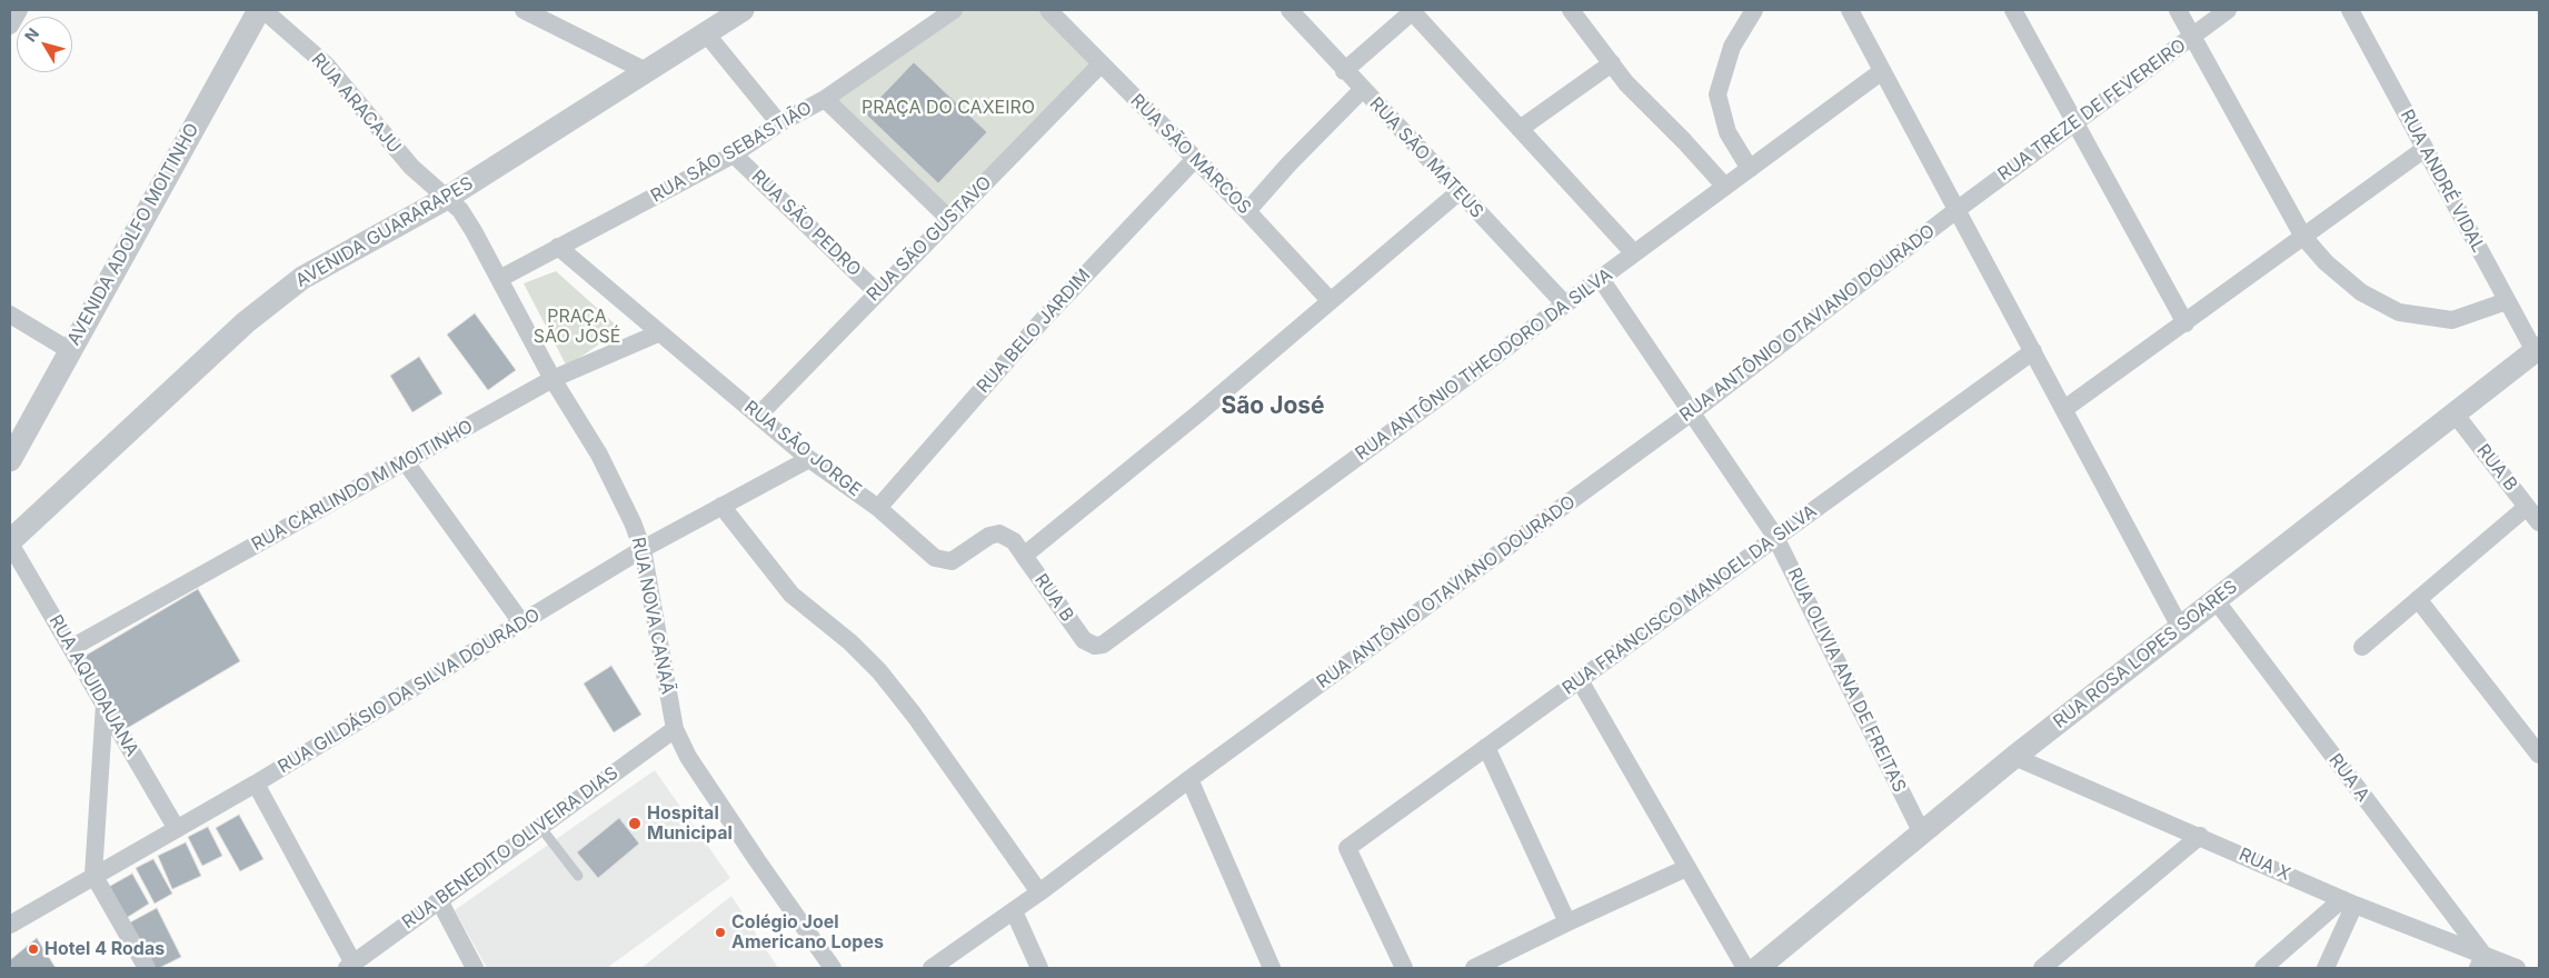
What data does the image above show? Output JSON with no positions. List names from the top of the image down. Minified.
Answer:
{"streets":{"street":["RUA ARACAJU","RUA TREZE DE FEVEREIRO","RUA SÃO SEBASTIÃO","RUA SÃO MARCOS","RUA SÃO MATEUS","RUA ANDRÉ VIDAL","RUA SÃO PEDRO","AVENIDA GUARARAPES","AVENIDA ADOLFO MOITINHO","RUA SÃO GUSTAVO","RUA ANTÔNIO OTAVIANO DOURADO","RUA BELO JARDIM","RUA ANTÔNIO THEODORO DA SILVA","RUA SÃO JORGE","RUA B","RUA CARLINDO M MOITINHO","RUA FRANCISCO MANOEL DA SILVA","RUA NOVA CANAÃ","RUA ROSA LOPES SOARES","RUA OLIVIA ANA DE FREITAS","RUA AQUIDAUANA","RUA GILDÁSIO DA SILVA DOURADO","RUA A","RUA BENEDITO OLIVEIRA DIAS","RUA X"]},"crossings":[["RUA ARACAJU","AVENIDA GUARARAPES"],["RUA ARACAJU","AVENIDA ADOLFO MOITINHO"],["RUA ARACAJU","RUA NOVA CANAÃ"],["RUA TREZE DE FEVEREIRO","RUA ANTÔNIO OTAVIANO DOURADO"],["RUA SÃO SEBASTIÃO","RUA SÃO PEDRO"],["RUA SÃO SEBASTIÃO","RUA SÃO JORGE"],["RUA SÃO SEBASTIÃO","RUA NOVA CANAÃ"],["RUA SÃO MARCOS","RUA SÃO GUSTAVO"],["RUA SÃO MARCOS","RUA BELO JARDIM"],["RUA SÃO MATEUS","RUA ANTÔNIO THEODORO DA SILVA"],["RUA ANDRÉ VIDAL","RUA ROSA LOPES SOARES"],["RUA SÃO PEDRO","RUA SÃO GUSTAVO"],["AVENIDA GUARARAPES","RUA NOVA CANAÃ"],["AVENIDA GUARARAPES","RUA AQUIDAUANA"],["RUA SÃO GUSTAVO","RUA SÃO JORGE"],["RUA ANTÔNIO OTAVIANO DOURADO","RUA OLIVIA ANA DE FREITAS"],["RUA BELO JARDIM","RUA SÃO JORGE"],["RUA ANTÔNIO THEODORO DA SILVA","RUA B"],["RUA ANTÔNIO THEODORO DA SILVA","RUA OLIVIA ANA DE FREITAS"],["RUA SÃO JORGE","RUA B"],["RUA SÃO JORGE","RUA CARLINDO M MOITINHO"],["RUA SÃO JORGE","RUA GILDÁSIO DA SILVA DOURADO"],["RUA B","RUA ROSA LOPES SOARES"],["RUA CARLINDO M MOITINHO","RUA NOVA CANAÃ"],["RUA CARLINDO M MOITINHO","RUA AQUIDAUANA"],["RUA FRANCISCO MANOEL DA SILVA","RUA OLIVIA ANA DE FREITAS"],["RUA NOVA CANAÃ","RUA GILDÁSIO DA SILVA DOURADO"],["RUA NOVA CANAÃ","RUA BENEDITO OLIVEIRA DIAS"],["RUA ROSA LOPES SOARES","RUA OLIVIA ANA DE FREITAS"],["RUA ROSA LOPES SOARES","RUA A"],["RUA ROSA LOPES SOARES","RUA X"],["RUA AQUIDAUANA","RUA GILDÁSIO DA SILVA DOURADO"],["RUA A","RUA X"]],"districts":["São José"],"parks":["PRAÇA DO CAXEIRO","PRAÇA SÃO JOSÉ"],"places":["Hospital Municipal","Colégio Joel Americano Lopes","Hotel 4 Rodas"],"north":"top left"}
